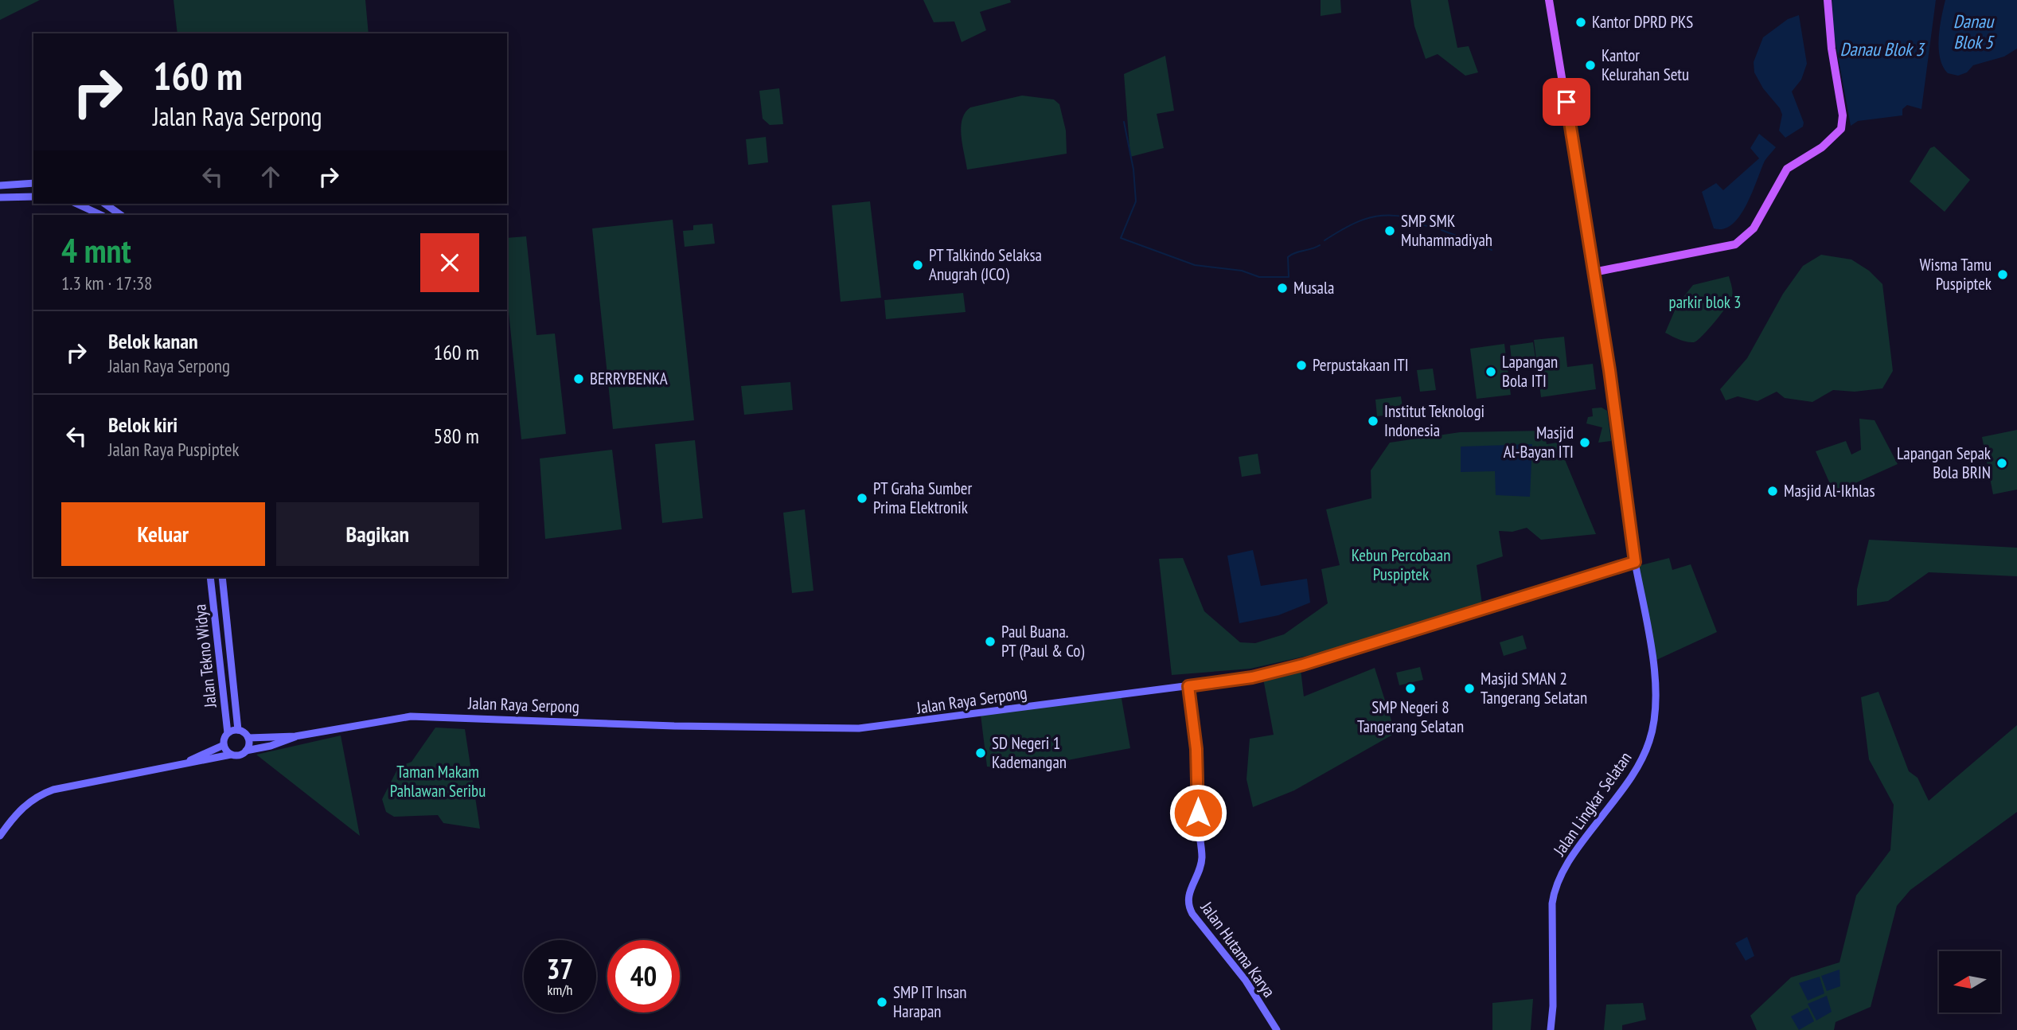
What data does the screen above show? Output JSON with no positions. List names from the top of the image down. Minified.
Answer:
{"streets":{"main road":["Jalan Tekno Widya","Jalan Raya Serpong","Jalan Lingkar Selatan","Jalan Hutama Karya"]},"crossings":[["Jalan Tekno Widya","Jalan Raya Serpong"],["Jalan Raya Serpong","Jalan Lingkar Selatan"],["Jalan Raya Serpong","Jalan Hutama Karya"]],"water":["Danau Blok 5","Danau Blok 3"],"parks":["parkir blok 3","Kebun Percobaan Puspiptek","Taman Makam Pahlawan Seribu"],"places":["Kantor DPRD PKS","Kantor Kelurahan Setu","SMP SMK Muhammadiyah","PT Talkindo Selaksa Anugrah (JCO)","Wisma Tamu Puspiptek","Musala","Perpustakaan ITI","Lapangan Bola ITI","BERRYBENKA","Institut Teknologi Indonesia","Masjid Al-Bayan ITI","Lapangan Sepak Bola BRIN","Masjid Al-Ikhlas","PT Graha Sumber Prima Elektronik","Paul Buana. PT (Paul & Co)","SMP Negeri 8 Tangerang Selatan","Masjid SMAN 2 Tangerang Selatan","SD Negeri 1 Kademangan","SMP IT Insan Harapan"],"north":"left","page":{"turn":["160 m","Jalan Raya Serpong"],"heading":["4 mnt","1.3 km · 17:38"],"list":[{"name":"Belok kanan","note":"Jalan Raya Serpong","value":"160 m"},{"name":"Belok kiri","note":"Jalan Raya Puspiptek","value":"580 m"}],"buttons":["Keluar","Bagikan"],"speed":"37 km/h","limit":"40"}}
